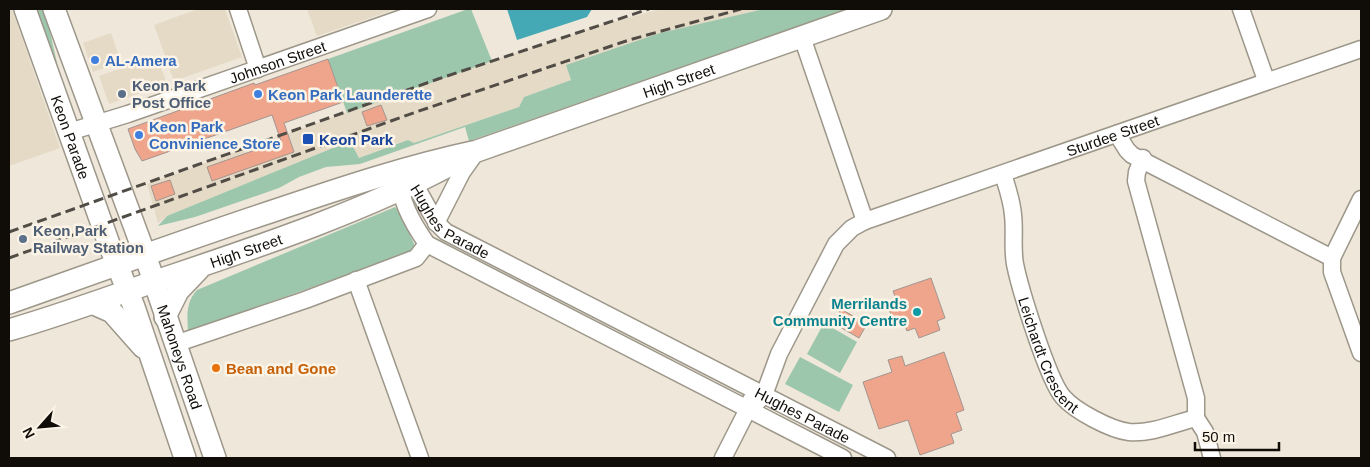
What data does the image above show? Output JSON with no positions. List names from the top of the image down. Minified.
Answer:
{"streets":{"main road":["High Street","Keon Parade","Mahoneys Road"],"street":["Johnson Street","Sturdee Street","Hughes Parade","Leichardt Crescent"]},"crossings":[["Johnson Street","Keon Parade"],["High Street","Keon Parade"],["High Street","Hughes Parade"],["High Street","Mahoneys Road"],["Sturdee Street","Hughes Parade"],["Sturdee Street","Leichardt Crescent"],["Keon Parade","Mahoneys Road"]],"places":{"other":["AL-Amera","Keon Park Post Office","Keon Park Launderette","Keon Park Convinience Store","Keon Park Railway Station","Merrilands Community Centre","Bean and Gone"],"transit":["Keon Park"]},"scale_bar":"50 m","north":"bottom left"}
